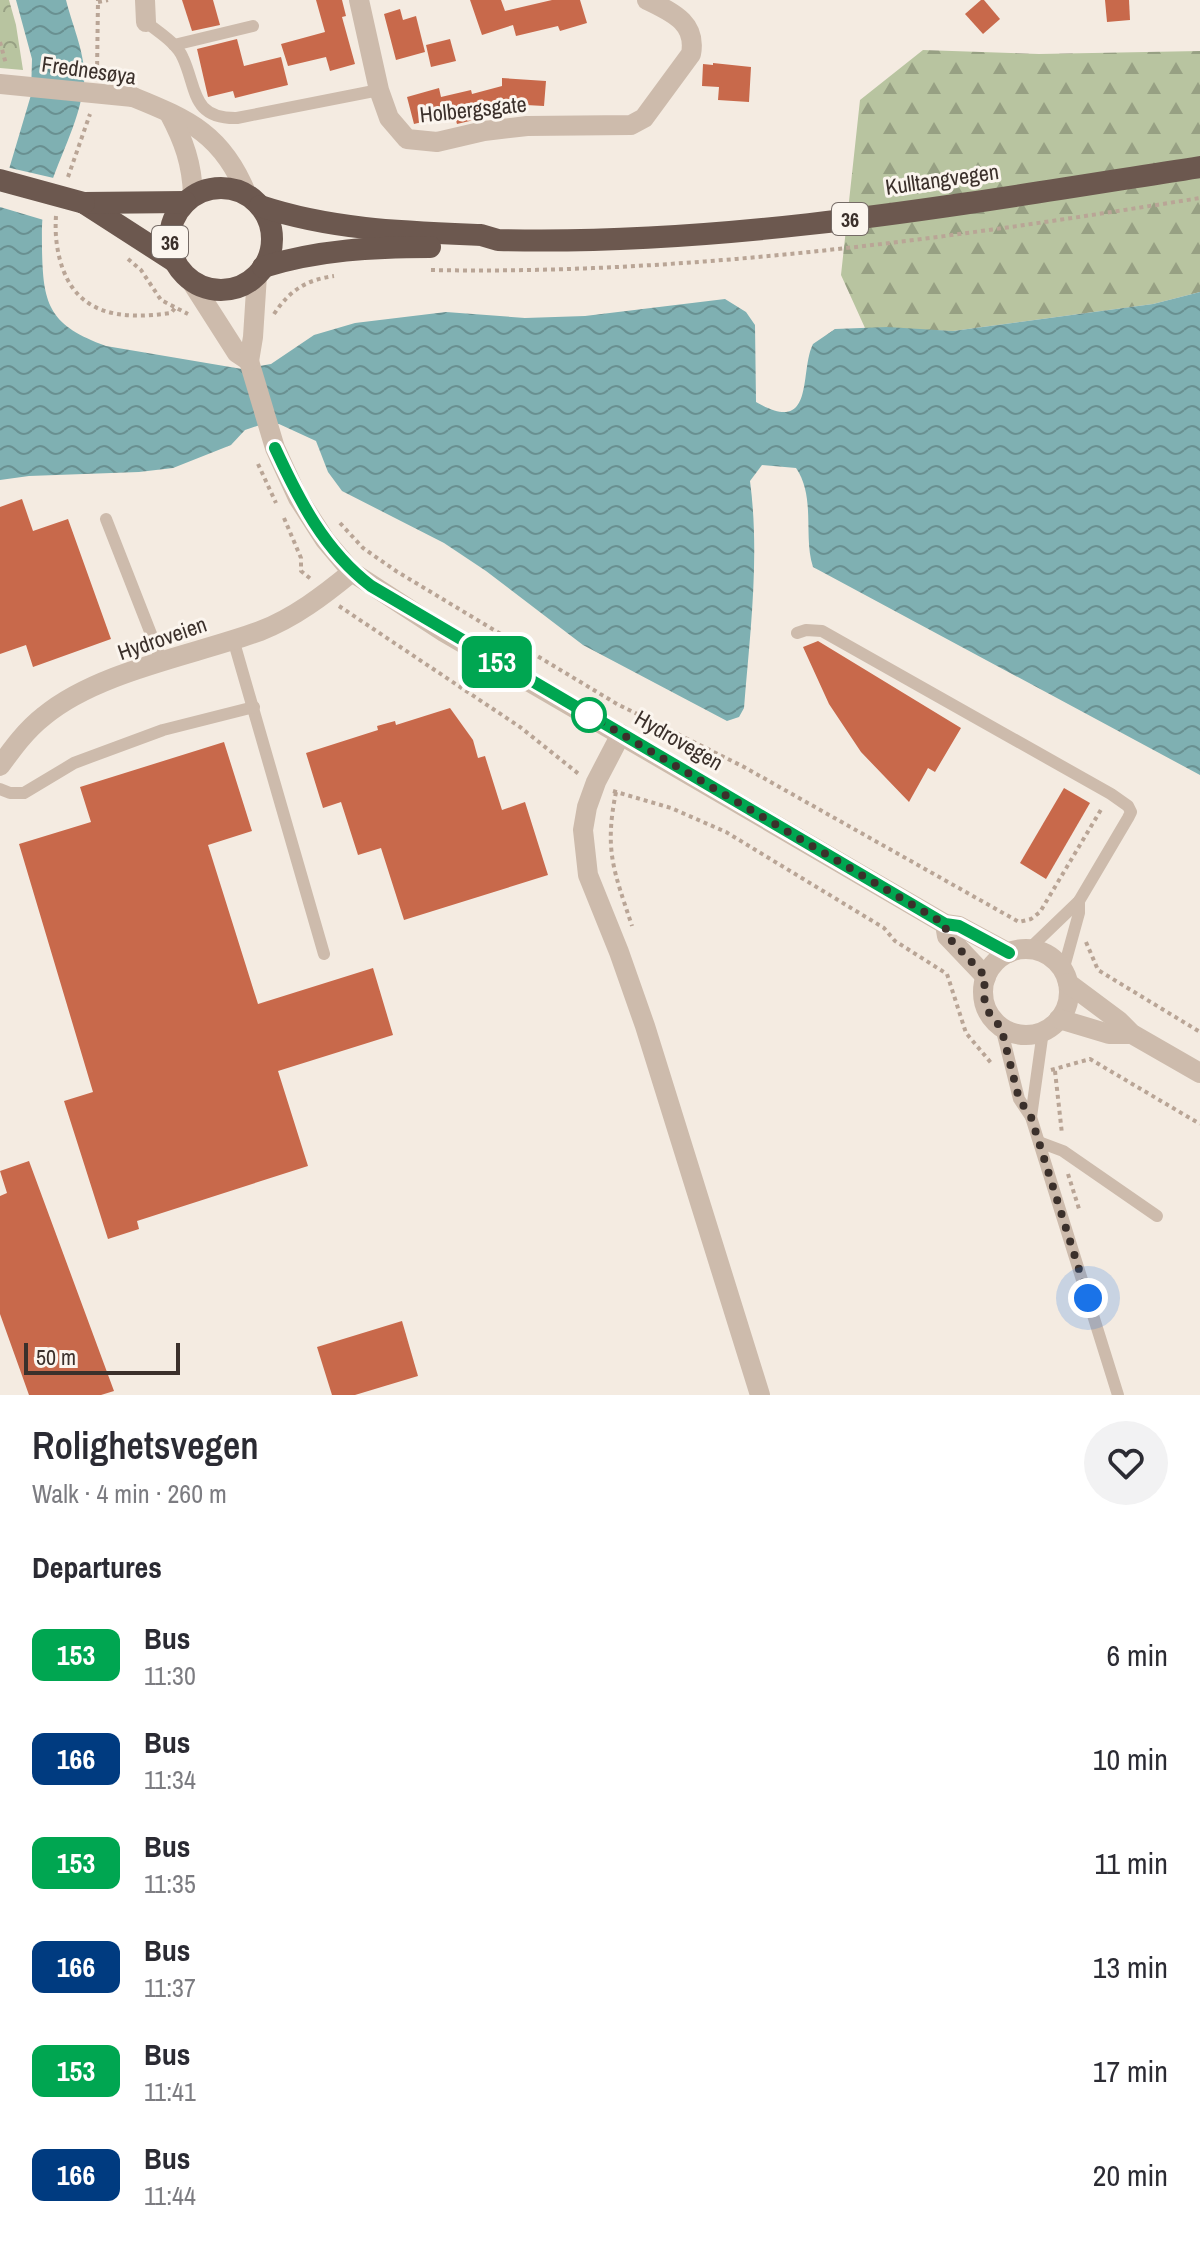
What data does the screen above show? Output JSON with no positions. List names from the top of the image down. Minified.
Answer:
{"streets":{"highway":["Kulltangvegen","36"],"street":["Frednesøya","Holbergsgate","Hydroveien","Hydrovegen"]},"crossings":[["Frednesøya","Kulltangvegen"],["Frednesøya","36"],["Kulltangvegen","36"],["Hydroveien","Hydrovegen"]],"lines":["bus line 153"],"scale_bar":"50 m","page":{"on_map":"153","scale":"50 m","heading":[["Rolighetsvegen","Walk · 4 min · 260 m"],"Departures"],"list":[{"mark":"153","name":"Bus","note":"11:30","value":"6 min"},{"mark":"166","name":"Bus","note":"11:34","value":"10 min"},{"mark":"153","name":"Bus","note":"11:35","value":"11 min"},{"mark":"166","name":"Bus","note":"11:37","value":"13 min"},{"mark":"153","name":"Bus","note":"11:41","value":"17 min"},{"mark":"166","name":"Bus","note":"11:44","value":"20 min"}]}}
